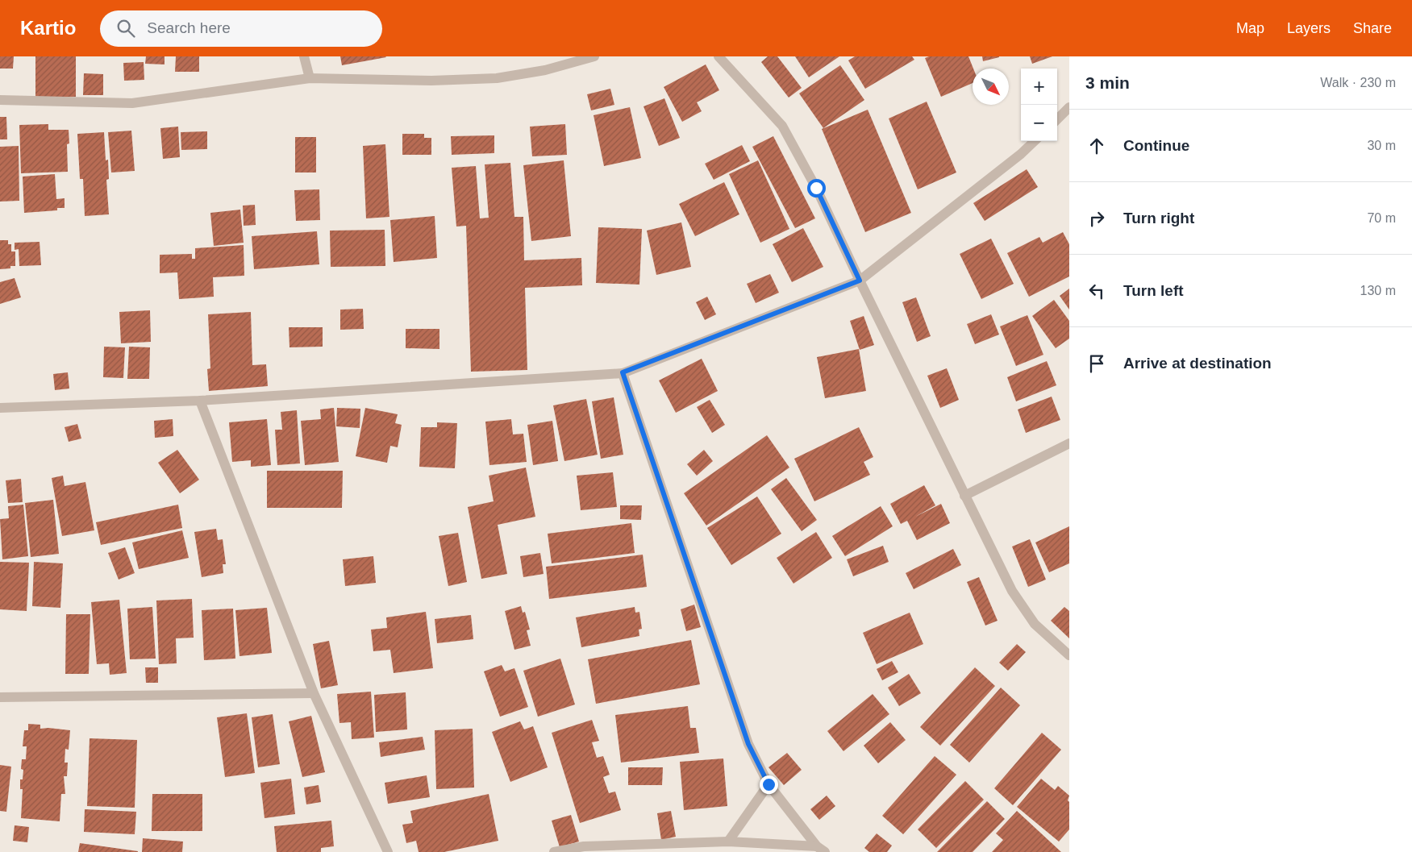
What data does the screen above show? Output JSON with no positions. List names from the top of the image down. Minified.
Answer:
{"north":"bottom right","page":{"header":"Kartio","search":"Search here","nav":["Map","Layers","Share"],"heading":["3 min","Walk · 230 m"],"map_buttons":["+","−"],"list":[["Continue","30 m"],["Turn right","70 m"],["Turn left","130 m"],"Arrive at destination"]}}
